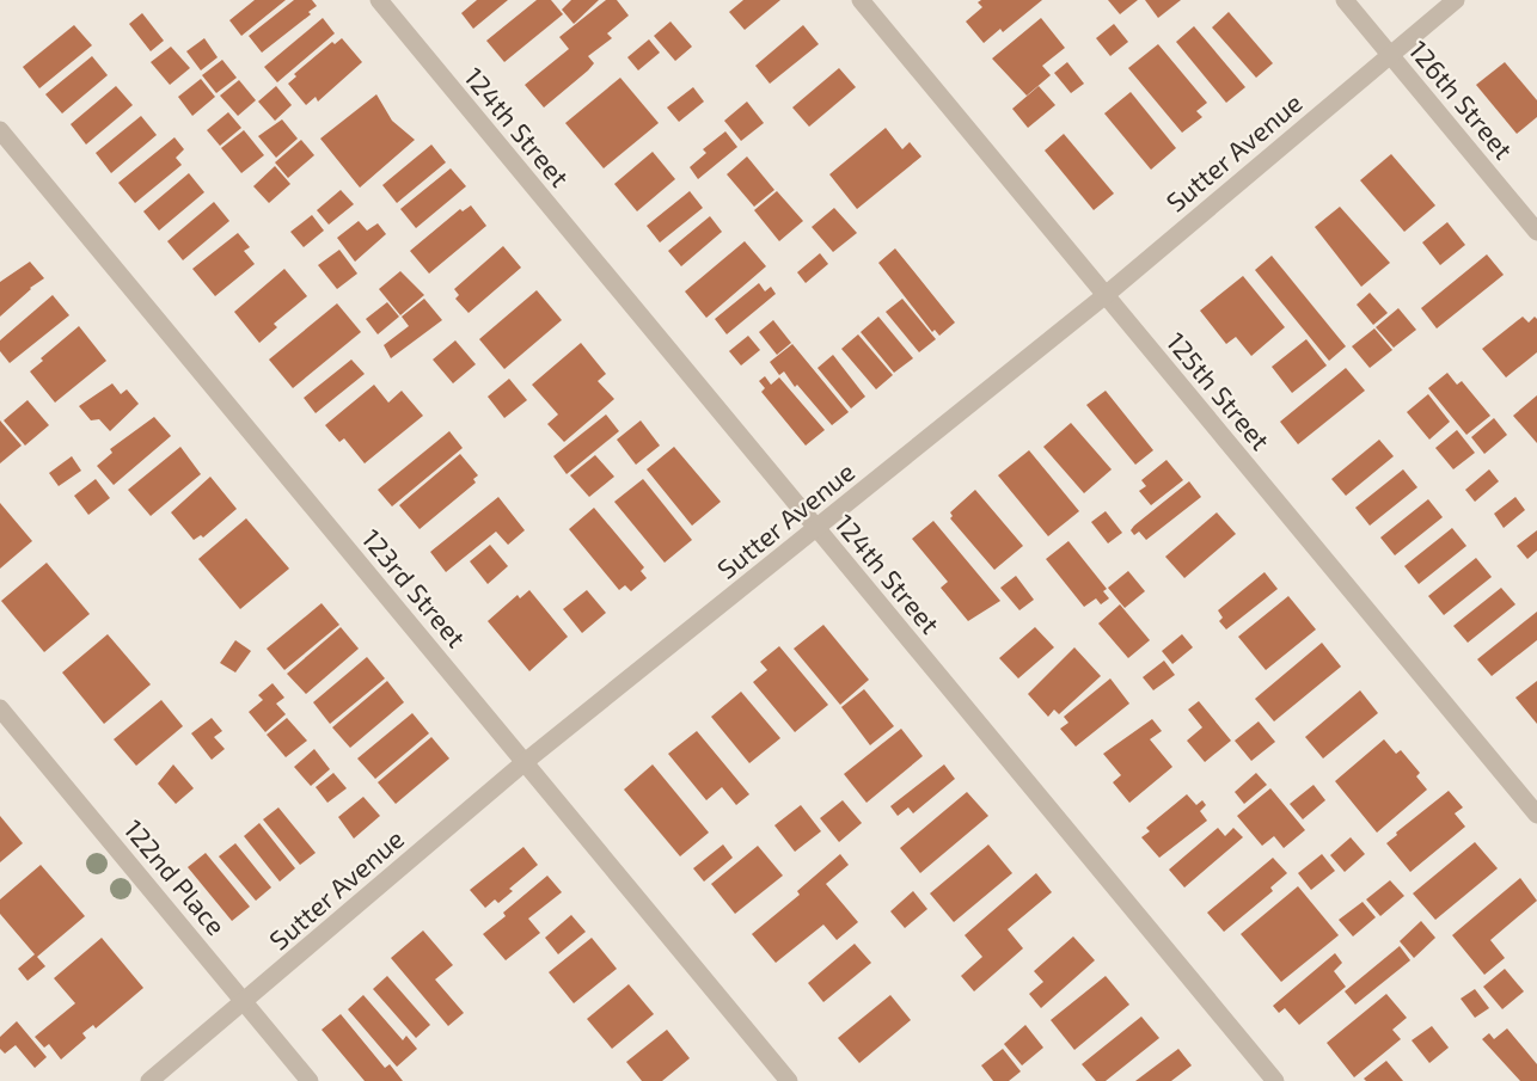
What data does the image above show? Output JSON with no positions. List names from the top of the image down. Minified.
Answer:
{"streets":{"street":["126th Street","124th Street","Sutter Avenue","125th Street","123rd Street","122nd Place"]},"crossings":[["126th Street","Sutter Avenue"],["124th Street","Sutter Avenue"],["Sutter Avenue","125th Street"],["Sutter Avenue","123rd Street"],["Sutter Avenue","122nd Place"]]}
